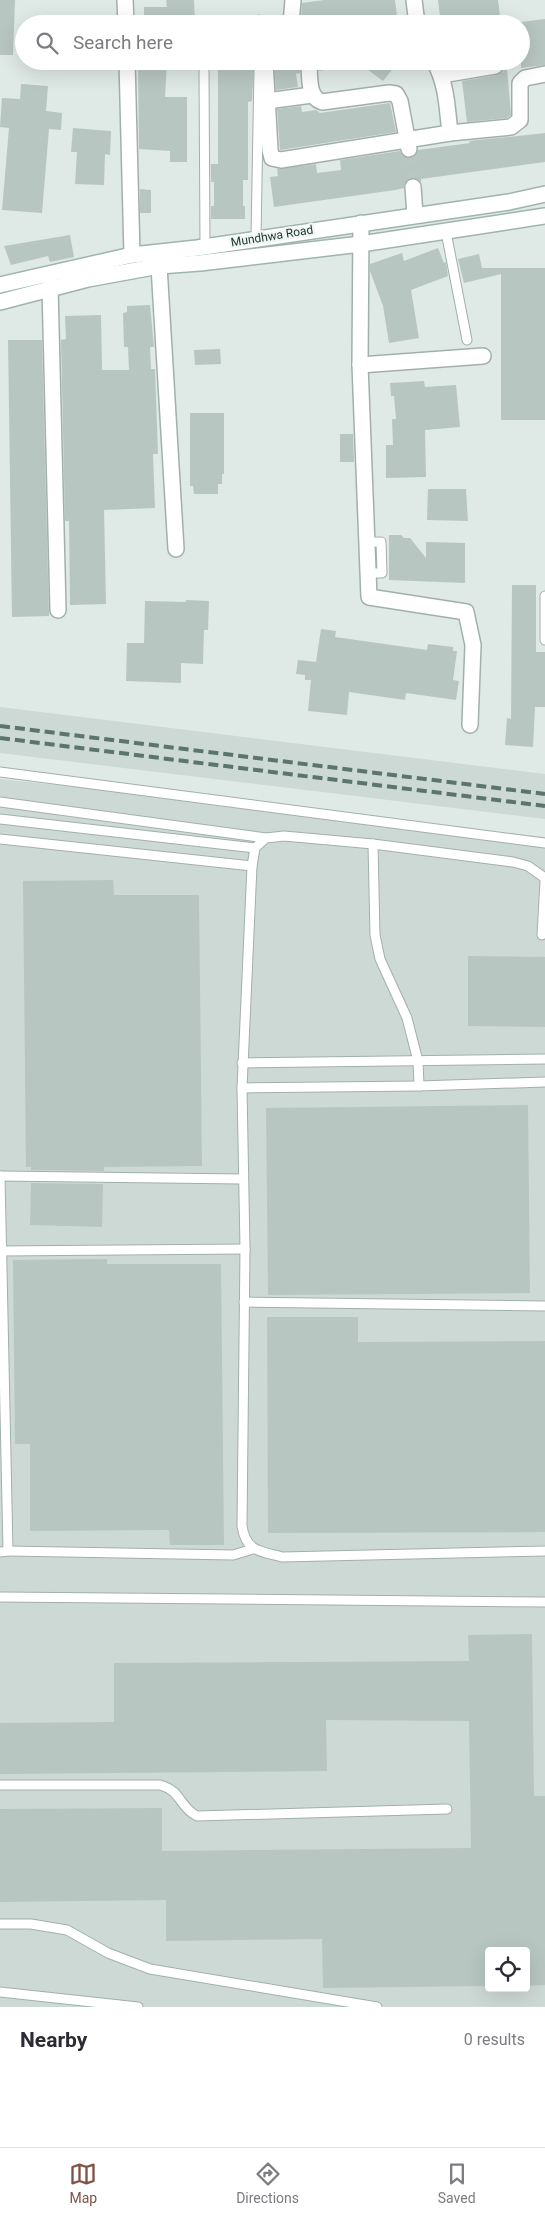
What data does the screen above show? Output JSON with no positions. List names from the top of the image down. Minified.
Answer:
{"streets":{"street":["Mundhwa Road"]},"page":{"search":"Search here","heading":["Nearby","0 results"],"nav":["Map","Directions","Saved"]}}
